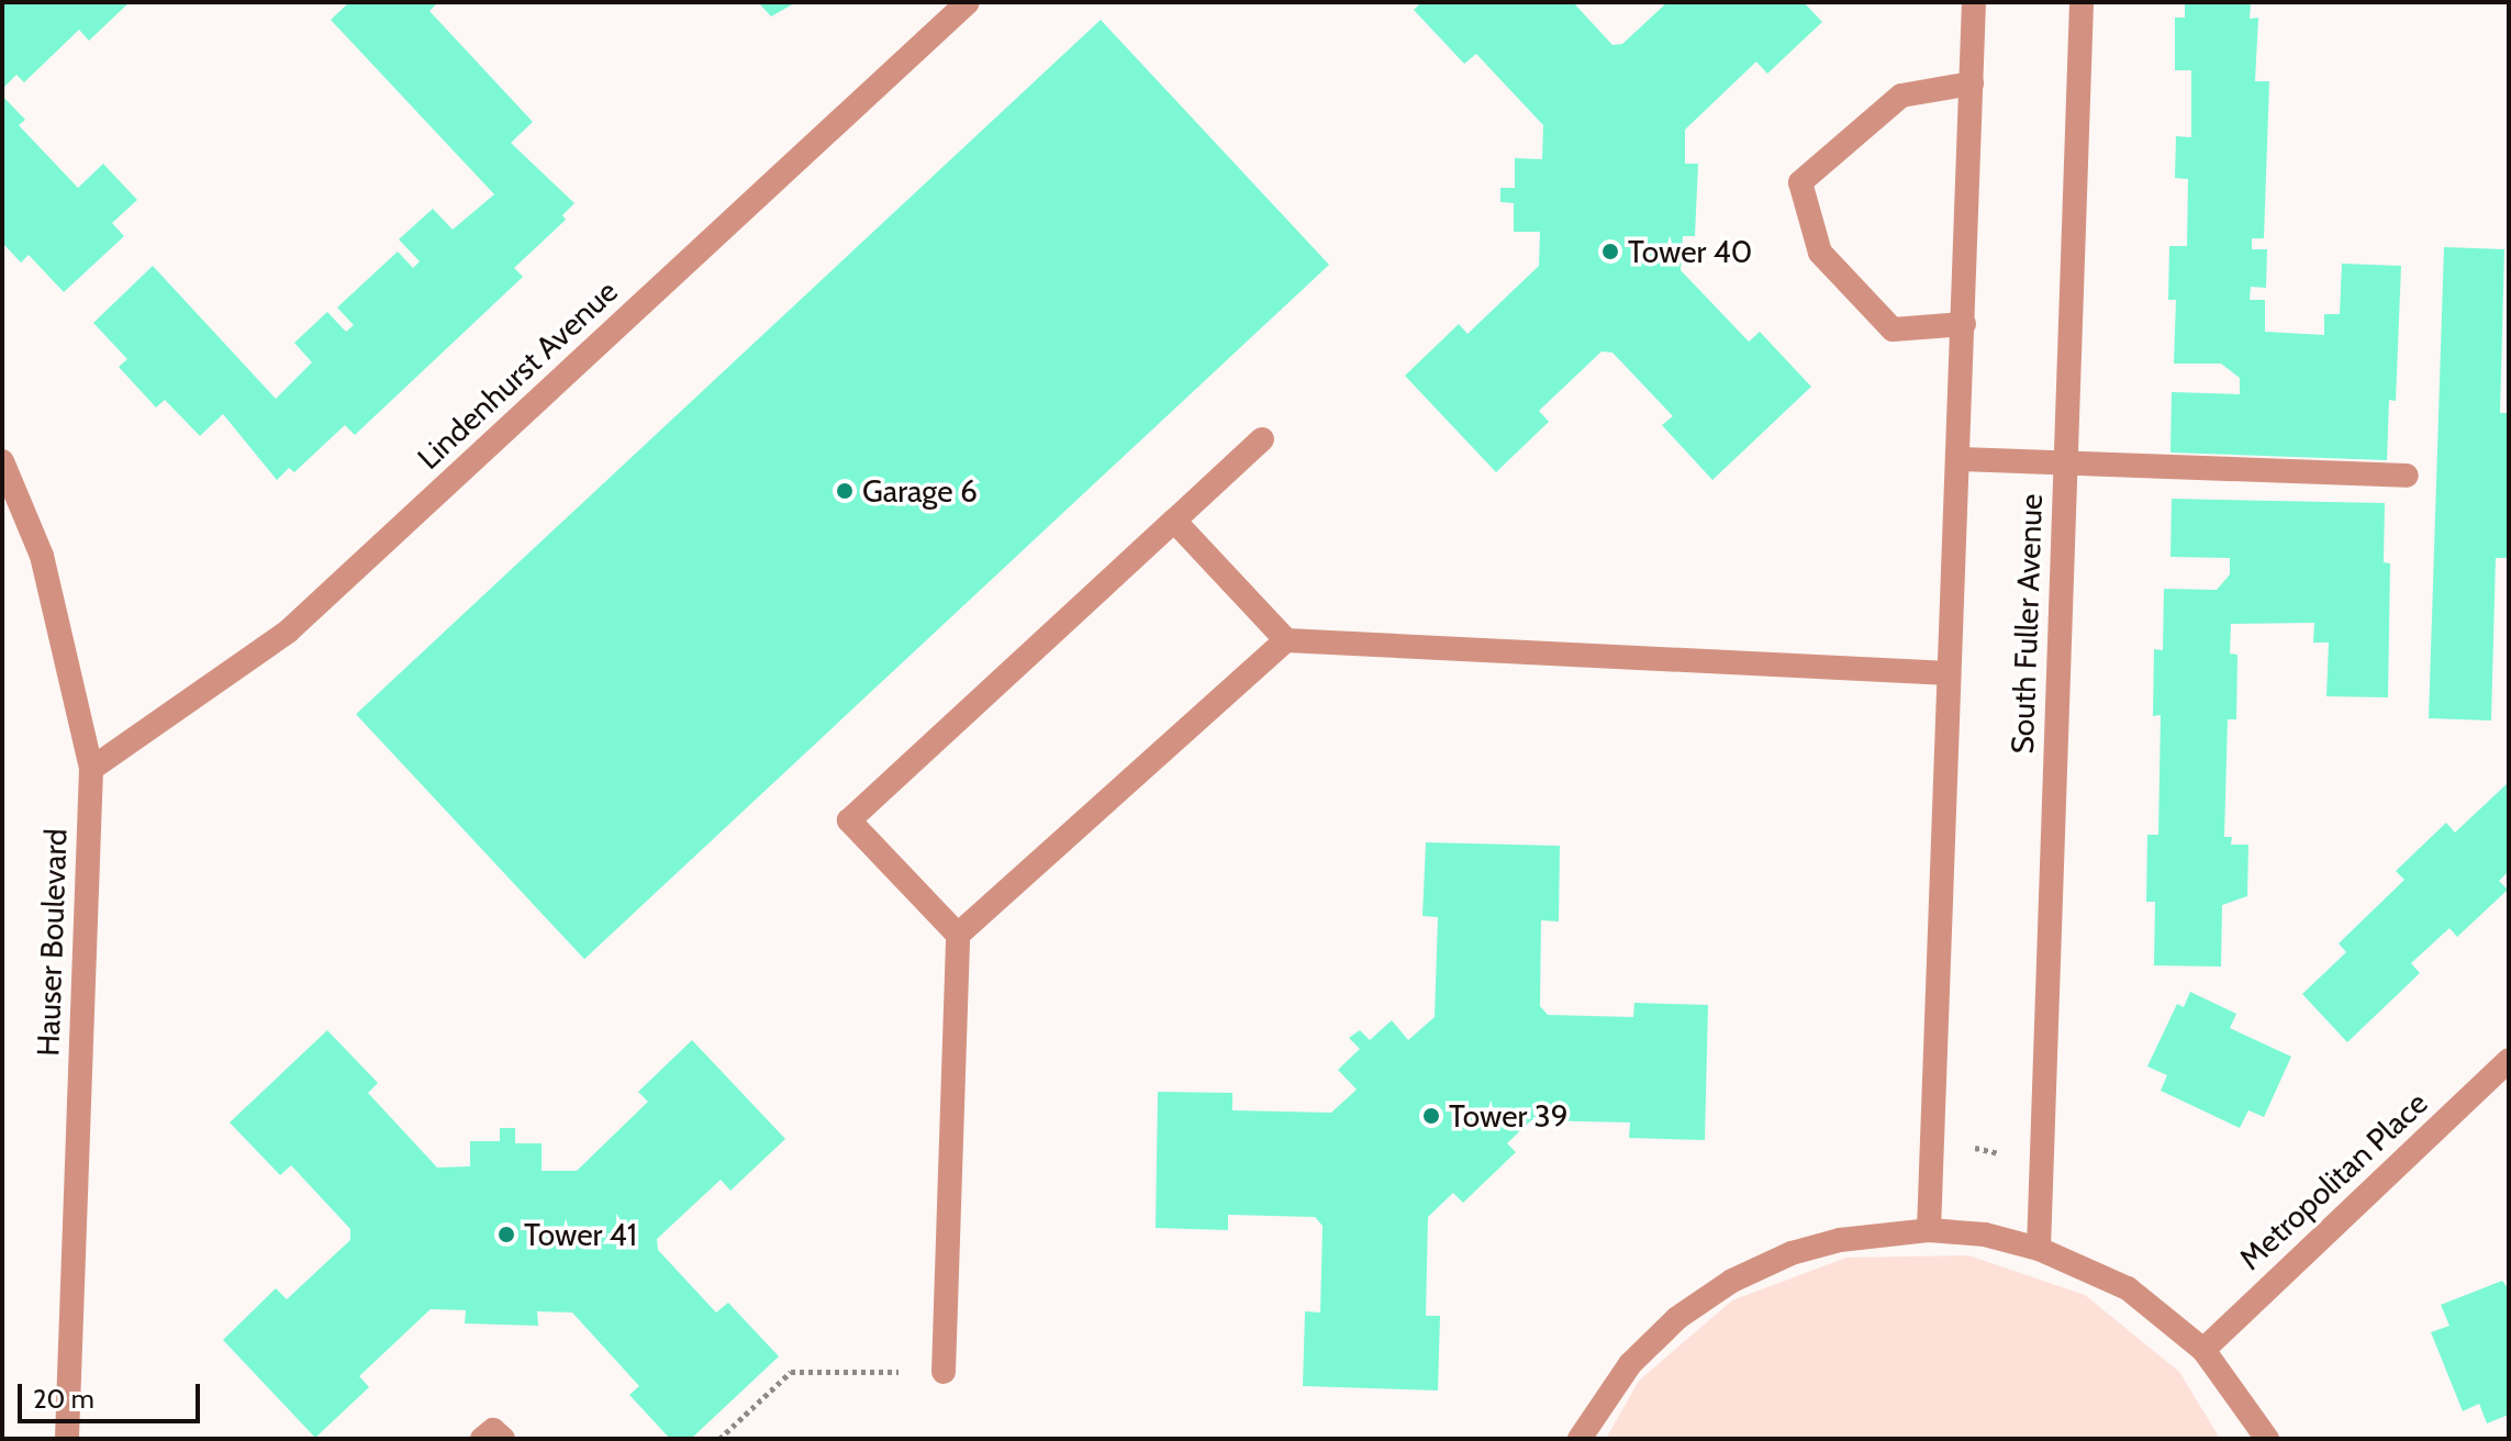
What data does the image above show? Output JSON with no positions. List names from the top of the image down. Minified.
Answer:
{"streets":{"street":["Lindenhurst Avenue","South Fuller Avenue","Hauser Boulevard","Metropolitan Place"]},"crossings":[["Lindenhurst Avenue","Hauser Boulevard"]],"places":["Tower 40","Garage 6","Tower 39","Tower 41"],"scale_bar":"20 m"}
